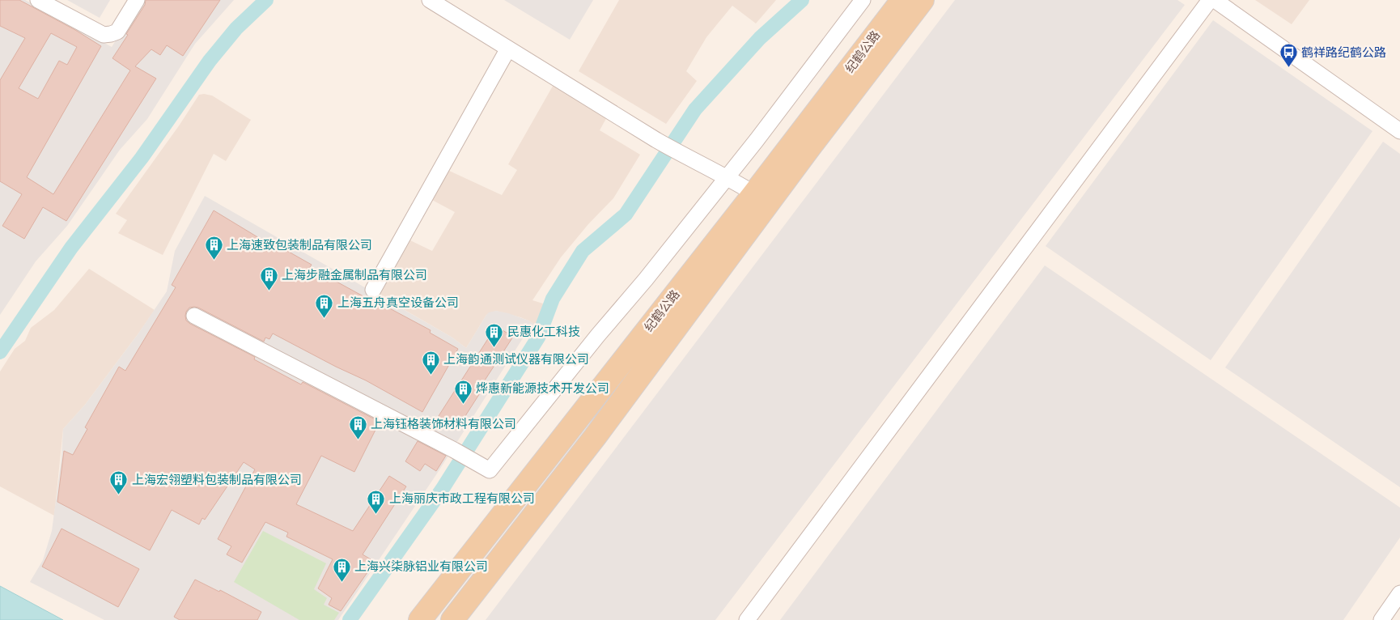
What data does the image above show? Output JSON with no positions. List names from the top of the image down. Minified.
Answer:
{"streets":{"main road":["纪鹤公路"]},"places":{"bus stop":["鹤祥路纪鹤公路"],"building":["上海速致包装制品有限公司","上海步融金属制品有限公司","上海五舟真空设备公司","民惠化工科技","上海韵通测试仪器有限公司","烨惠新能源技术开发公司","上海钰格装饰材料有限公司","上海宏翎塑料包装制品有限公司","上海丽庆市政工程有限公司","上海兴柒脉铝业有限公司"]}}
